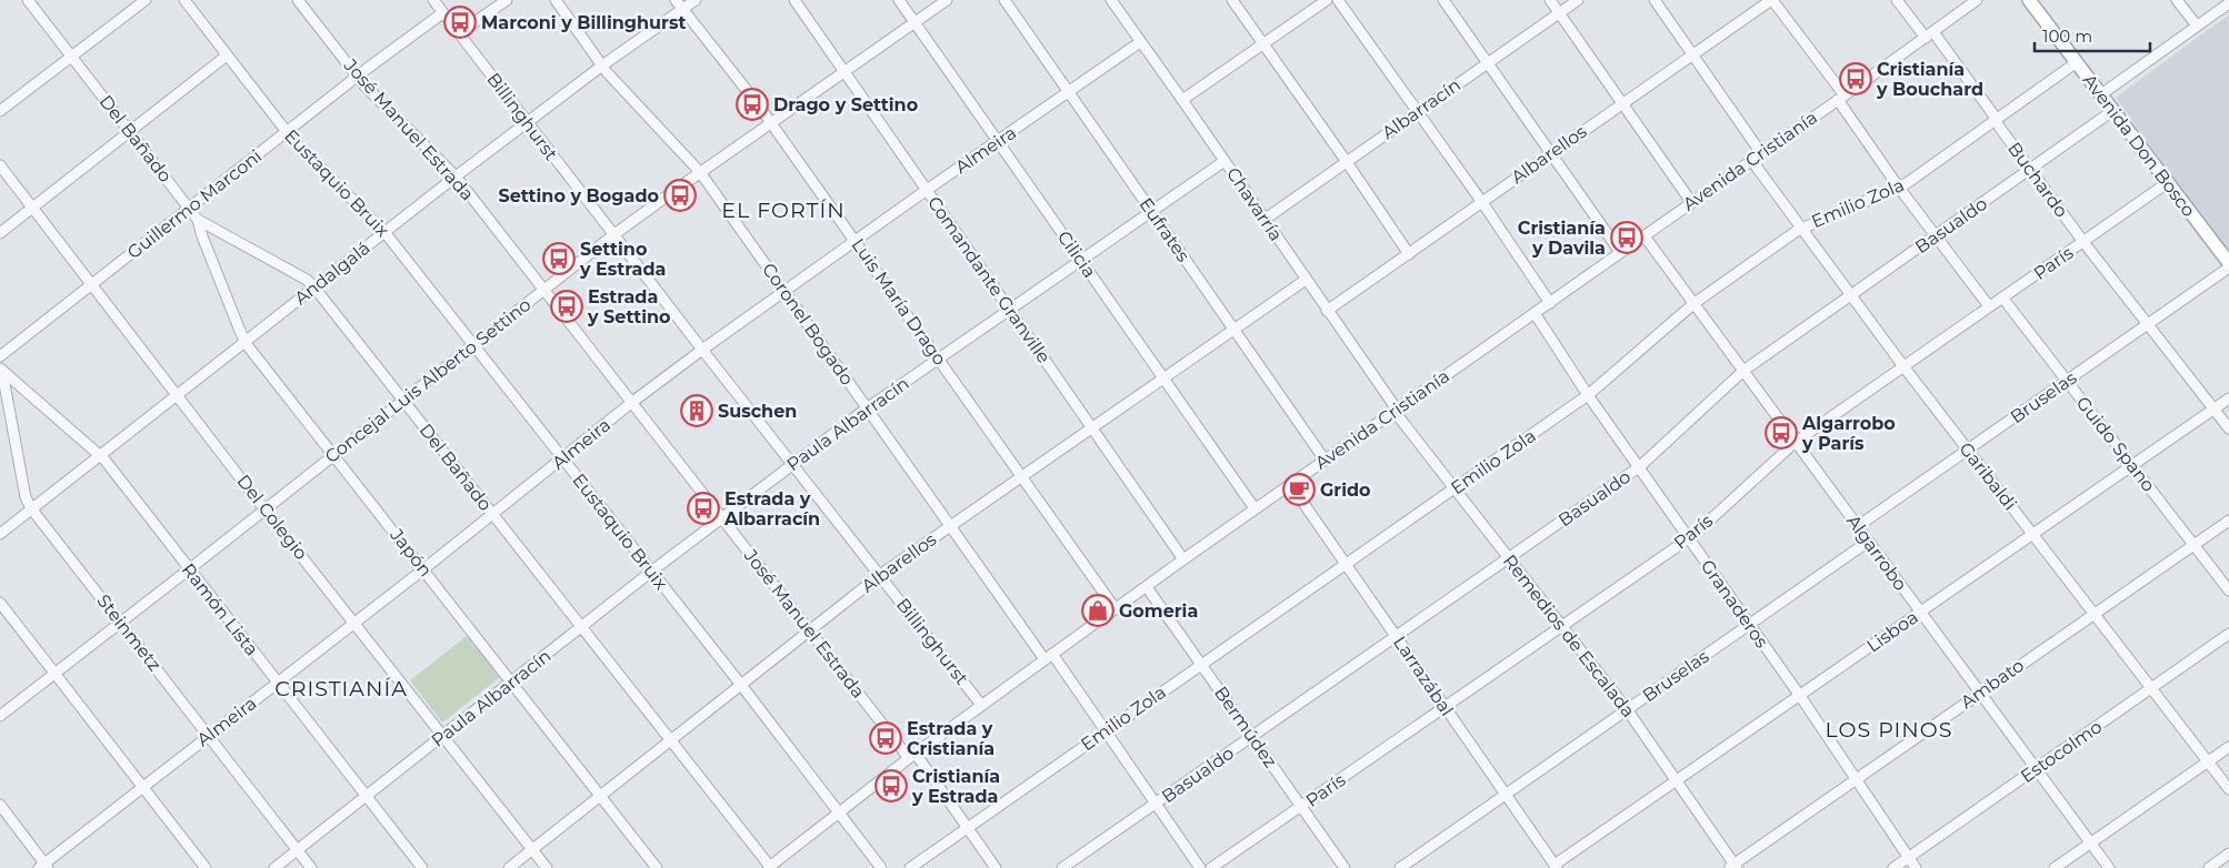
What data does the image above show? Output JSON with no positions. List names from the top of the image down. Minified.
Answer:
{"streets":{"main road":["Avenida Don Bosco"],"street":["Albarracín","Billinghurst","José Manuel Estrada","Del Bañado","Almeira","Albarellos","Avenida Cristianía","Buchardo","Eustaquio Bruix","Emilio Zola","Guillermo Marconi","Chavarría","Basualdo","Eufrates","Cilicia","París","Andalgalá","Comandante Granville","Luis María Drago","Coronel Bogado","Concejal Luis Alberto Settino","Bruselas","Paula Albarracín","Guido Spano","Garibaldi","Del Colegio","Japón","Algarrobo","Granaderos","Ramón Lista","Lisboa","Steinmetz","Remedios de Escalada","Larrazábal","Ambato","Bermúdez","Estocolmo"]},"crossings":[["Albarracín","Chavarría"],["Billinghurst","Almeira"],["Billinghurst","Albarellos"],["Billinghurst","Avenida Cristianía"],["Billinghurst","Guillermo Marconi"],["Billinghurst","Andalgalá"],["Billinghurst","Concejal Luis Alberto Settino"],["Billinghurst","Paula Albarracín"],["José Manuel Estrada","Almeira"],["José Manuel Estrada","Albarellos"],["José Manuel Estrada","Avenida Cristianía"],["José Manuel Estrada","Emilio Zola"],["José Manuel Estrada","Guillermo Marconi"],["José Manuel Estrada","Andalgalá"],["José Manuel Estrada","Concejal Luis Alberto Settino"],["José Manuel Estrada","Paula Albarracín"],["Del Bañado","Almeira"],["Del Bañado","Albarellos"],["Del Bañado","Avenida Cristianía"],["Del Bañado","Guillermo Marconi"],["Del Bañado","Andalgalá"],["Del Bañado","Concejal Luis Alberto Settino"],["Del Bañado","Paula Albarracín"],["Del Bañado","Japón"],["Avenida Don Bosco","Emilio Zola"],["Avenida Don Bosco","Basualdo"],["Avenida Don Bosco","París"],["Almeira","Eustaquio Bruix"],["Almeira","Chavarría"],["Almeira","Eufrates"],["Almeira","Cilicia"],["Almeira","Comandante Granville"],["Almeira","Luis María Drago"],["Almeira","Coronel Bogado"],["Almeira","Del Colegio"],["Almeira","Japón"],["Almeira","Ramón Lista"],["Almeira","Steinmetz"],["Albarellos","Eustaquio Bruix"],["Albarellos","Chavarría"],["Albarellos","Eufrates"],["Albarellos","Cilicia"],["Albarellos","Comandante Granville"],["Albarellos","Luis María Drago"],["Albarellos","Coronel Bogado"],["Albarellos","Del Colegio"],["Albarellos","Japón"],["Avenida Cristianía","Buchardo"],["Avenida Cristianía","Eustaquio Bruix"],["Avenida Cristianía","Chavarría"],["Avenida Cristianía","Eufrates"],["Avenida Cristianía","Cilicia"],["Avenida Cristianía","Comandante Granville"],["Avenida Cristianía","Luis María Drago"],["Avenida Cristianía","Coronel Bogado"],["Avenida Cristianía","Garibaldi"],["Avenida Cristianía","Algarrobo"],["Avenida Cristianía","Granaderos"],["Avenida Cristianía","Remedios de Escalada"],["Avenida Cristianía","Larrazábal"],["Avenida Cristianía","Bermúdez"],["Buchardo","Emilio Zola"],["Buchardo","Basualdo"],["Buchardo","París"],["Buchardo","Bruselas"],["Buchardo","Lisboa"],["Eustaquio Bruix","Guillermo Marconi"],["Eustaquio Bruix","Andalgalá"],["Eustaquio Bruix","Concejal Luis Alberto Settino"],["Eustaquio Bruix","Paula Albarracín"],["Emilio Zola","Coronel Bogado"],["Emilio Zola","Garibaldi"],["Emilio Zola","Algarrobo"],["Emilio Zola","Granaderos"],["Emilio Zola","Remedios de Escalada"],["Emilio Zola","Larrazábal"],["Emilio Zola","Bermúdez"],["Guillermo Marconi","Del Colegio"],["Chavarría","Paula Albarracín"],["Chavarría","Remedios de Escalada"],["Basualdo","Coronel Bogado"],["Basualdo","Garibaldi"],["Basualdo","Algarrobo"],["Basualdo","Granaderos"],["Basualdo","Remedios de Escalada"],["Basualdo","Larrazábal"],["Basualdo","Bermúdez"],["Eufrates","Paula Albarracín"],["Cilicia","Concejal Luis Alberto Settino"],["Cilicia","Paula Albarracín"],["París","Guido Spano"],["París","Garibaldi"],["París","Algarrobo"],["París","Granaderos"],["París","Remedios de Escalada"],["París","Larrazábal"],["París","Bermúdez"],["Andalgalá","Luis María Drago"],["Andalgalá","Coronel Bogado"],["Andalgalá","Del Colegio"],["Andalgalá","Japón"],["Andalgalá","Ramón Lista"],["Andalgalá","Steinmetz"],["Comandante Granville","Concejal Luis Alberto Settino"],["Comandante Granville","Paula Albarracín"],["Luis María Drago","Concejal Luis Alberto Settino"],["Luis María Drago","Paula Albarracín"],["Coronel Bogado","Concejal Luis Alberto Settino"],["Coronel Bogado","Paula Albarracín"],["Concejal Luis Alberto Settino","Del Colegio"],["Concejal Luis Alberto Settino","Japón"],["Concejal Luis Alberto Settino","Ramón Lista"],["Concejal Luis Alberto Settino","Steinmetz"],["Bruselas","Guido Spano"],["Bruselas","Garibaldi"],["Bruselas","Algarrobo"],["Bruselas","Granaderos"],["Bruselas","Remedios de Escalada"],["Bruselas","Larrazábal"],["Paula Albarracín","Del Colegio"],["Paula Albarracín","Japón"],["Paula Albarracín","Ramón Lista"],["Paula Albarracín","Steinmetz"],["Guido Spano","Lisboa"],["Guido Spano","Ambato"],["Garibaldi","Lisboa"],["Garibaldi","Ambato"],["Garibaldi","Estocolmo"],["Algarrobo","Lisboa"],["Algarrobo","Ambato"],["Algarrobo","Estocolmo"],["Granaderos","Lisboa"],["Granaderos","Ambato"],["Granaderos","Estocolmo"],["Ramón Lista","Steinmetz"],["Lisboa","Remedios de Escalada"],["Lisboa","Larrazábal"],["Remedios de Escalada","Ambato"]],"districts":["EL FORTÍN","CRISTIANÍA","LOS PINOS"],"places":{"bus stop":["Marconi y Billinghurst","Cristianía y Bouchard","Drago y Settino","Settino y Bogado","Cristianía y Davila","Settino y Estrada","Estrada y Settino","Algarrobo y París","Estrada y Albarracín","Estrada y Cristianía","Cristianía y Estrada"],"building":["Suschen"],"cafe":["Grido"],"shop":["Gomeria"]},"scale_bar":"100 m"}
